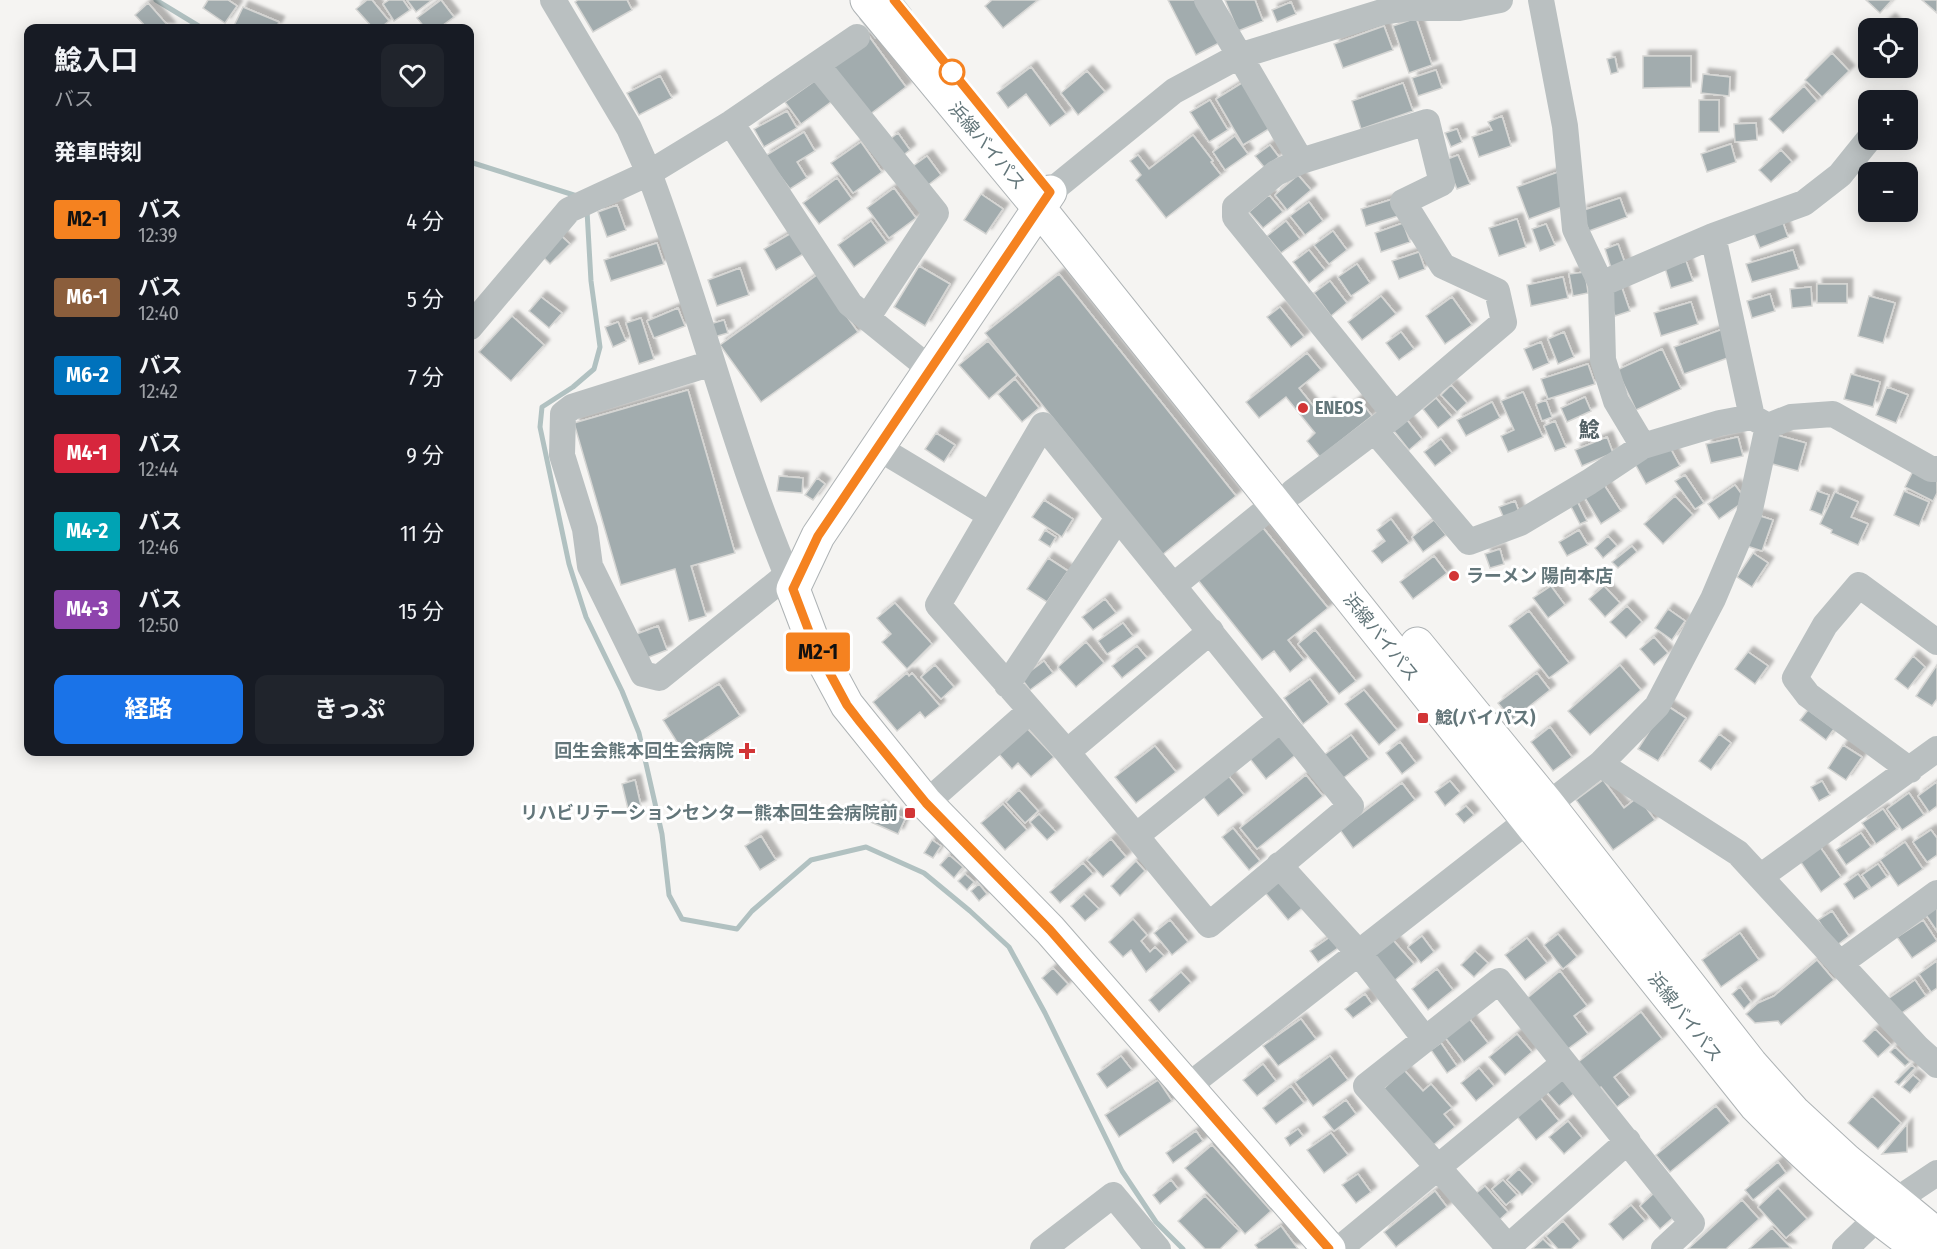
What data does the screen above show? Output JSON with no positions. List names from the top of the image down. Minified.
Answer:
{"streets":{"highway":["浜線バイパス"]},"districts":["鯰"],"places":{"other":["ENEOS","ラーメン 陽向本店"],"transit":["鯰(バイパス)","リハビリテーションセンター熊本回生会病院前"],"health":["回生会熊本回生会病院"]},"lines":["bus line M2-1"],"page":{"on_map":"M2-1","map_buttons":["+","−"],"heading":[["鯰入口","バス"],"発車時刻"],"list":[{"mark":"M2-1","name":"バス","note":"12:39","value":"4 分"},{"mark":"M6-1","name":"バス","note":"12:40","value":"5 分"},{"mark":"M6-2","name":"バス","note":"12:42","value":"7 分"},{"mark":"M4-1","name":"バス","note":"12:44","value":"9 分"},{"mark":"M4-2","name":"バス","note":"12:46","value":"11 分"},{"mark":"M4-3","name":"バス","note":"12:50","value":"15 分"}],"buttons":["経路","きっぷ"]}}
